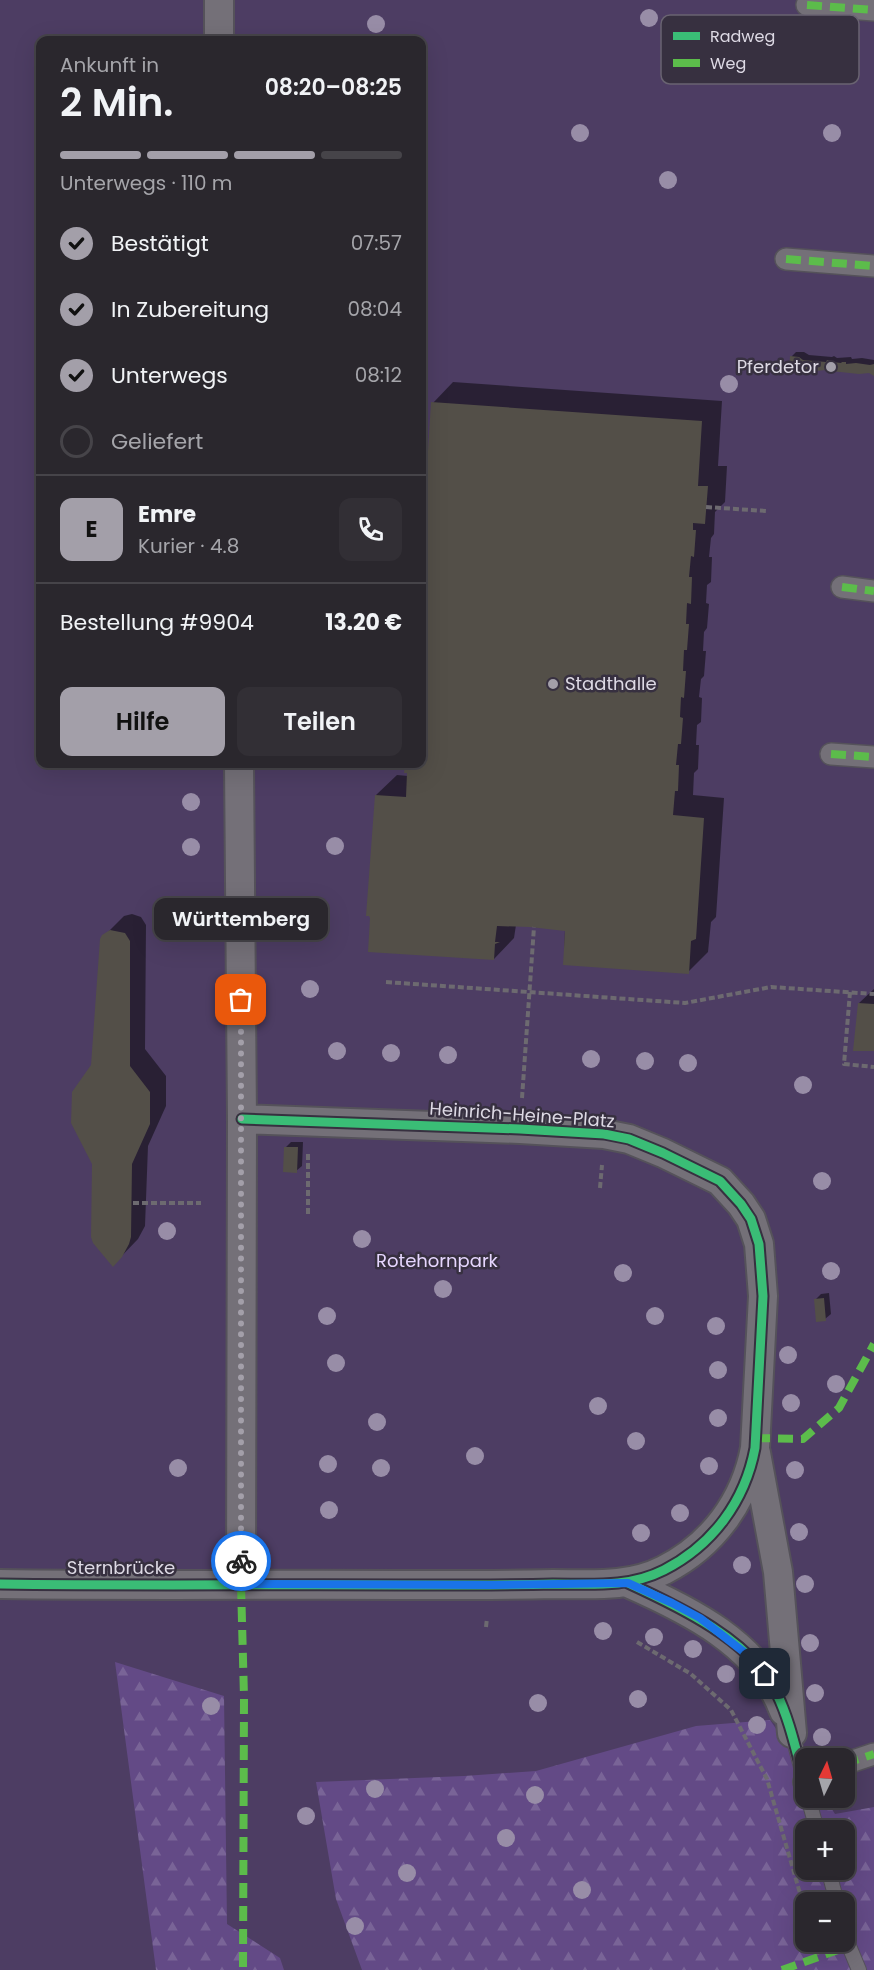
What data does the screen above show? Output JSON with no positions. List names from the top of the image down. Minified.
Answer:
{"streets":{"street":["Heinrich-Heine-Platz","Sternbrücke"]},"crossings":[["Heinrich-Heine-Platz","Sternbrücke"]],"parks":["Rotehornpark"],"places":["Pferdetor","Stadthalle","Württemberg"],"legend":["Radweg","Weg"],"north":"top","page":{"heading":["2 Min.","Ankunft in","08:20–08:25"],"panel":["Emre","Kurier · 4.8","Bestellung #9904","13.20 €"],"bar":"Unterwegs · 110 m","list":[["Bestätigt","07:57"],["In Zubereitung","08:04"],["Unterwegs","08:12"],"Geliefert"],"round":"E","buttons":["Hilfe","Teilen"],"bubble":"Württemberg","map_buttons":["+","−"]}}
